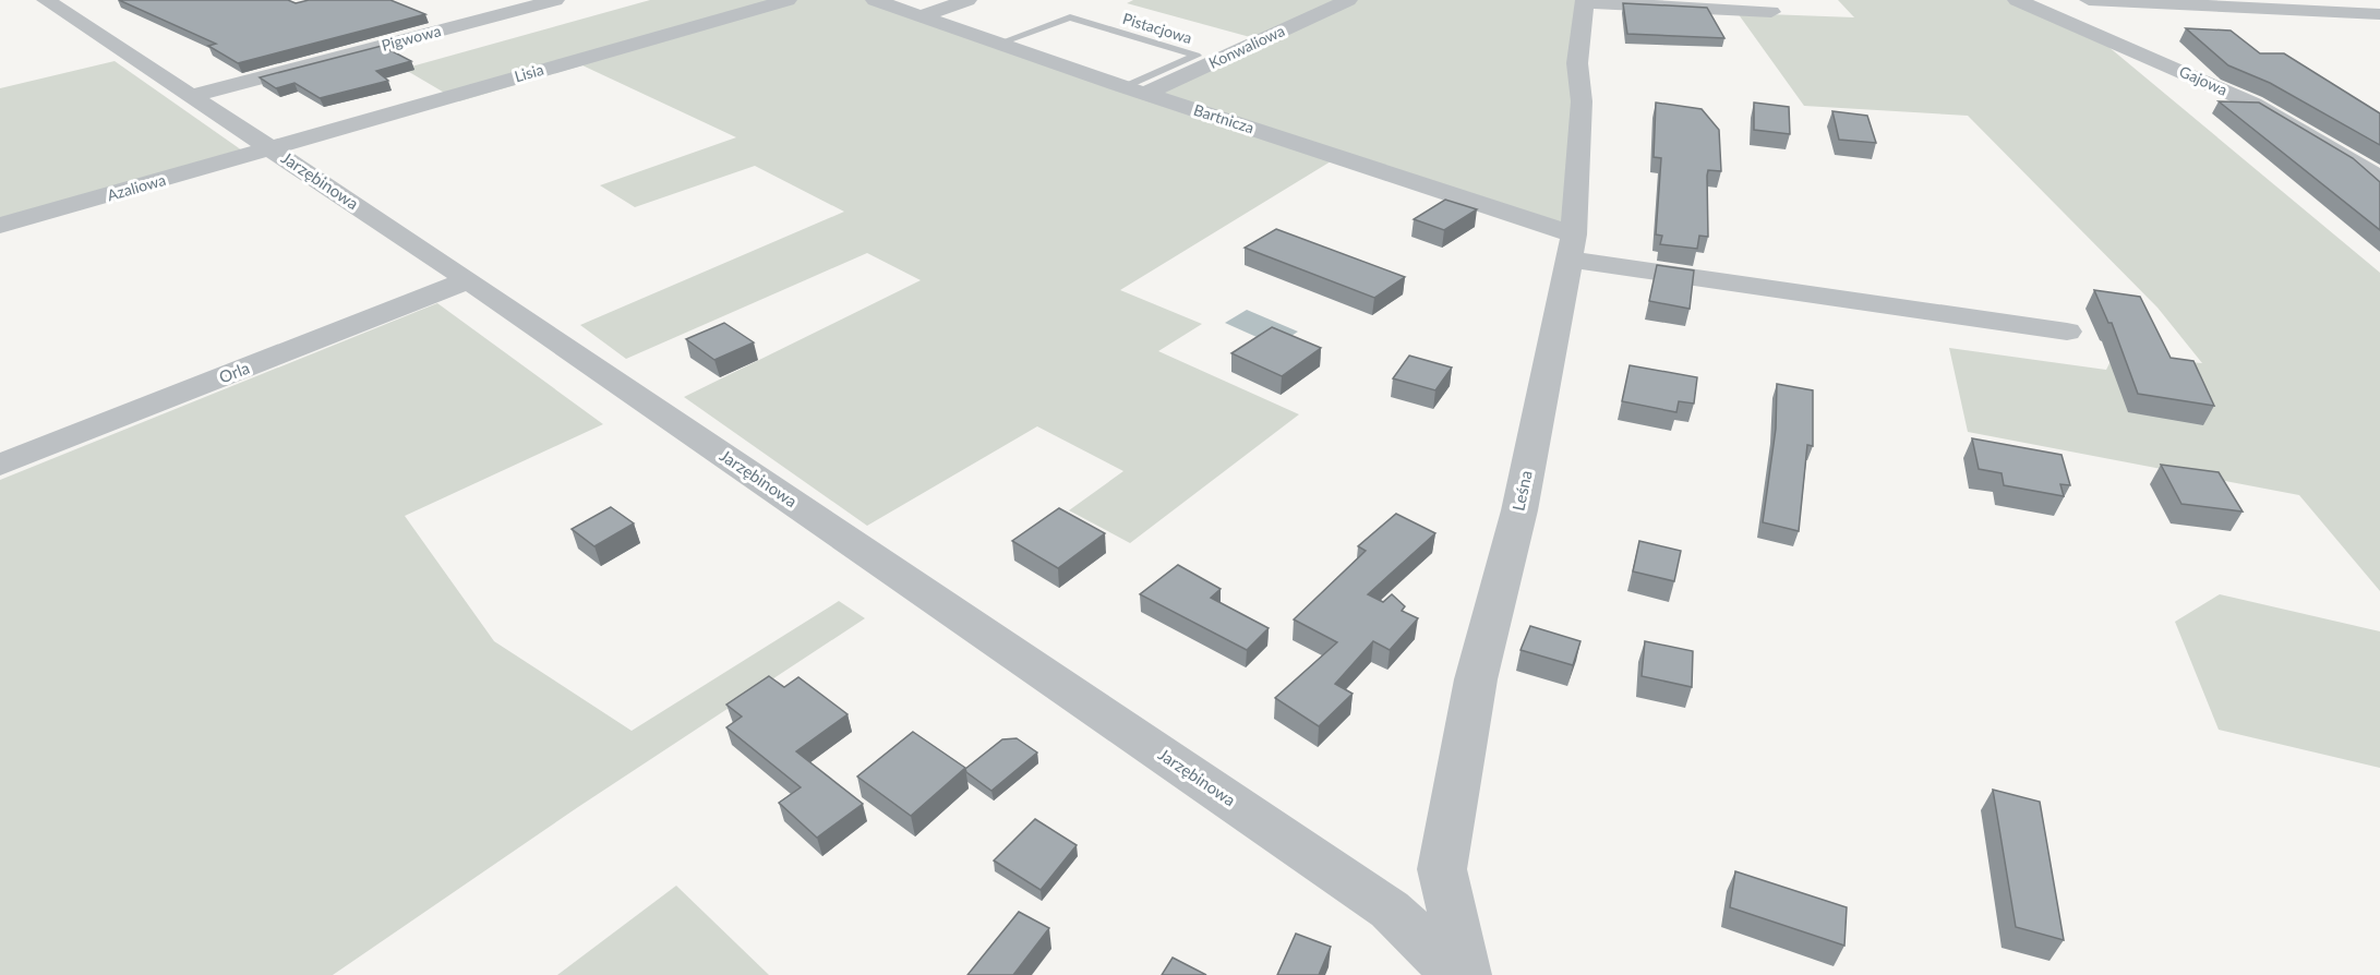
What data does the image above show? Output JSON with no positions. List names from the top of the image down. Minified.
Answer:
{"streets":{"street":["Pigwowa","Konwaliowa","Lisia","Gajowa","Bartnicza","Jarzębinowa","Azaliowa","Orla","Leśna"],"lane":["Pistacjowa"]},"crossings":[["Pistacjowa","Konwaliowa"],["Pistacjowa","Bartnicza"],["Pigwowa","Jarzębinowa"],["Konwaliowa","Bartnicza"],["Lisia","Jarzębinowa"],["Lisia","Azaliowa"],["Bartnicza","Leśna"],["Jarzębinowa","Azaliowa"],["Jarzębinowa","Orla"]]}
